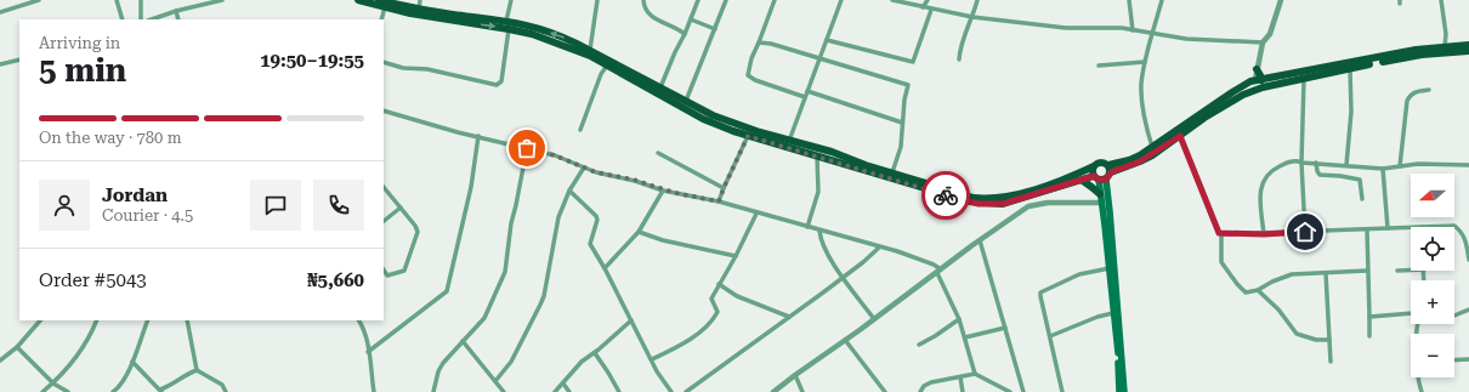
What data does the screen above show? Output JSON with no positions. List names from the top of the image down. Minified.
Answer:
{"north":"left","page":{"heading":["5 min","Arriving in","19:50–19:55"],"panel":["Jordan","Courier · 4.5","Order #5043","₦5,660"],"bar":"On the way · 780 m","map_buttons":["+","−"]}}
